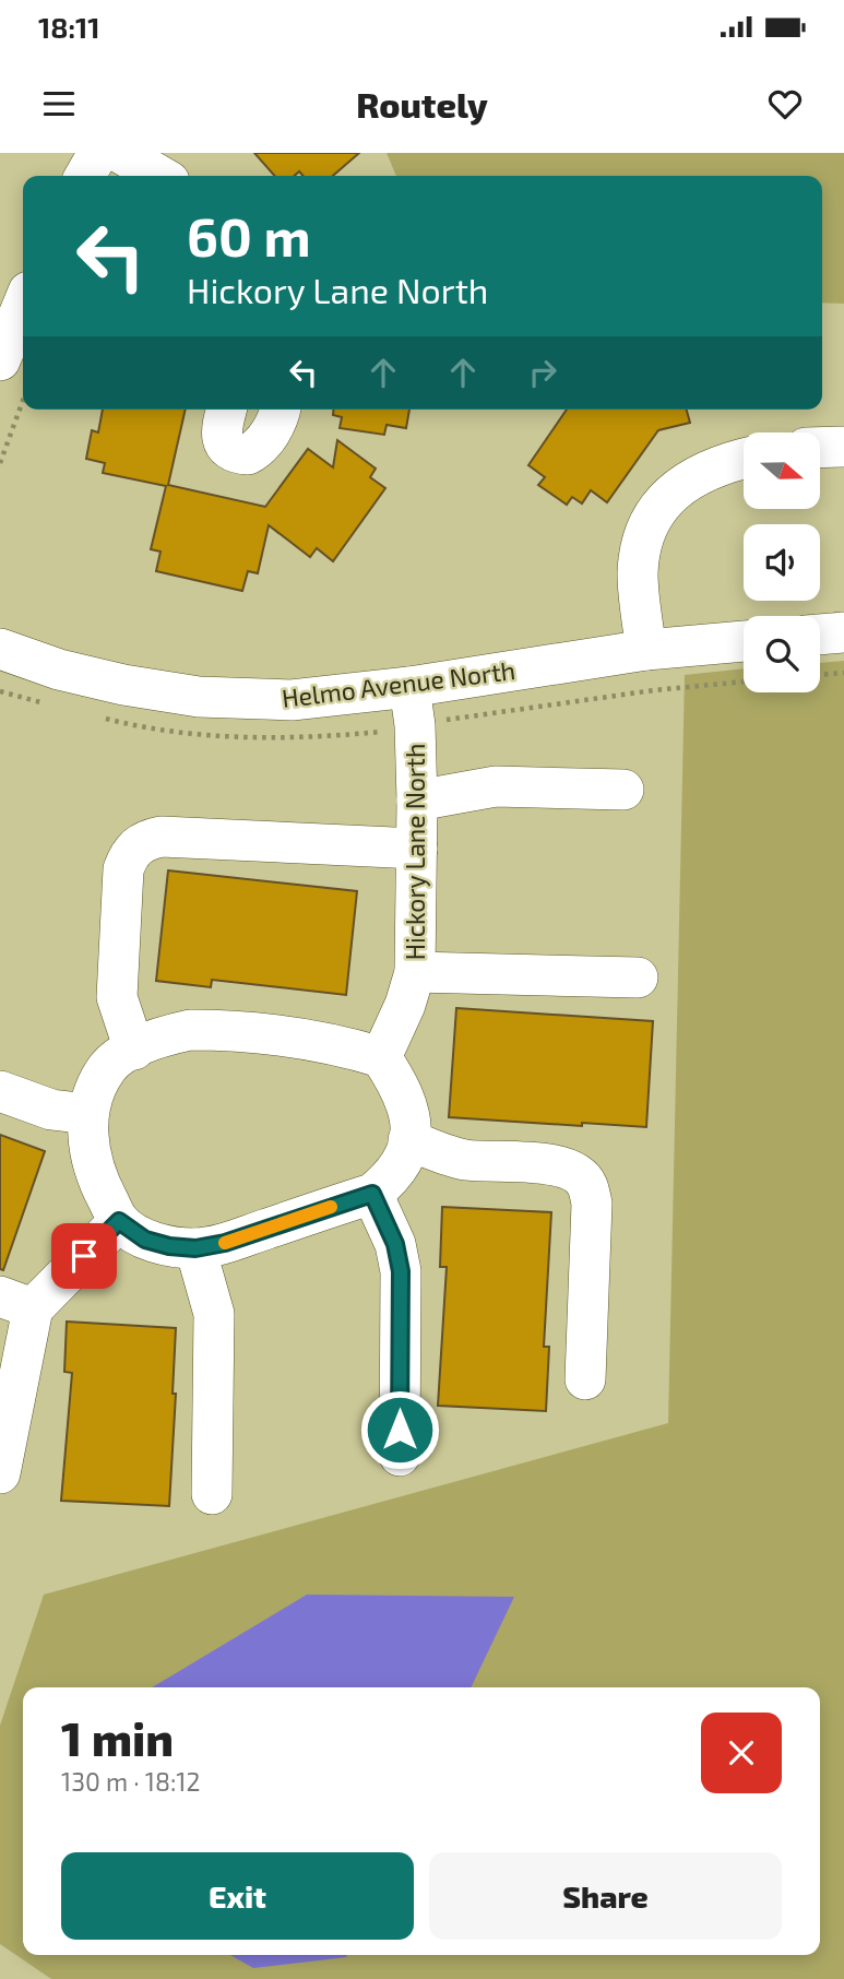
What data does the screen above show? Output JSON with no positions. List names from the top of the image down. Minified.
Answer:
{"streets":{"street":["Helmo Avenue North","Hickory Lane North"]},"crossings":[["Helmo Avenue North","Hickory Lane North"]],"north":"right","page":{"status":"18:11","header":"Routely","turn":["60 m","Hickory Lane North"],"heading":["1 min","130 m · 18:12"],"buttons":["Exit","Share"]}}
